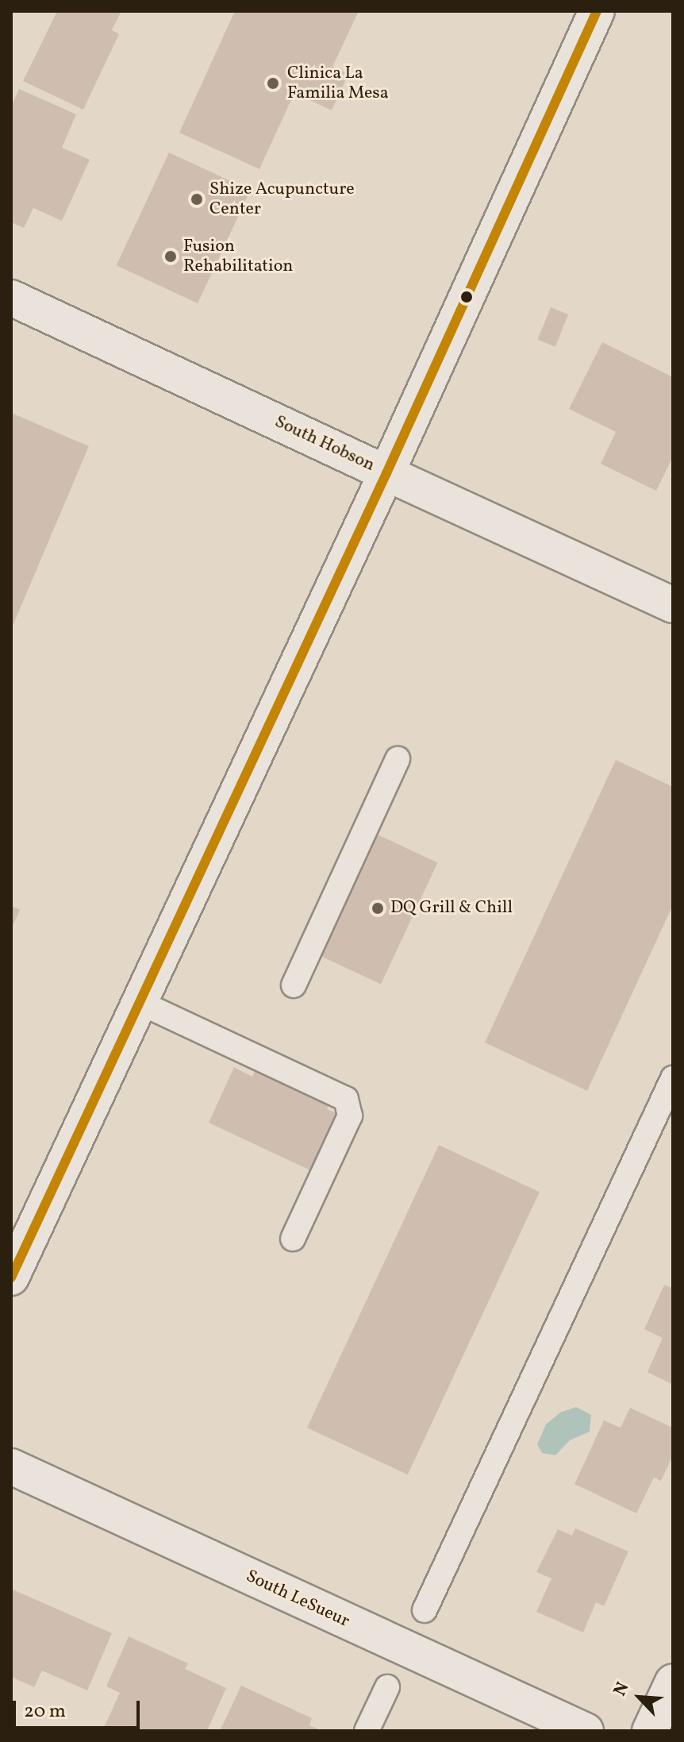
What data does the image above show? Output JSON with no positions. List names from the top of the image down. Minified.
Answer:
{"streets":{"street":["South Hobson","South LeSueur"]},"places":["Clinica La Familia Mesa","Shize Acupuncture Center","Fusion Rehabilitation","DQ Grill & Chill"],"scale_bar":"20 m","north":"top left"}
